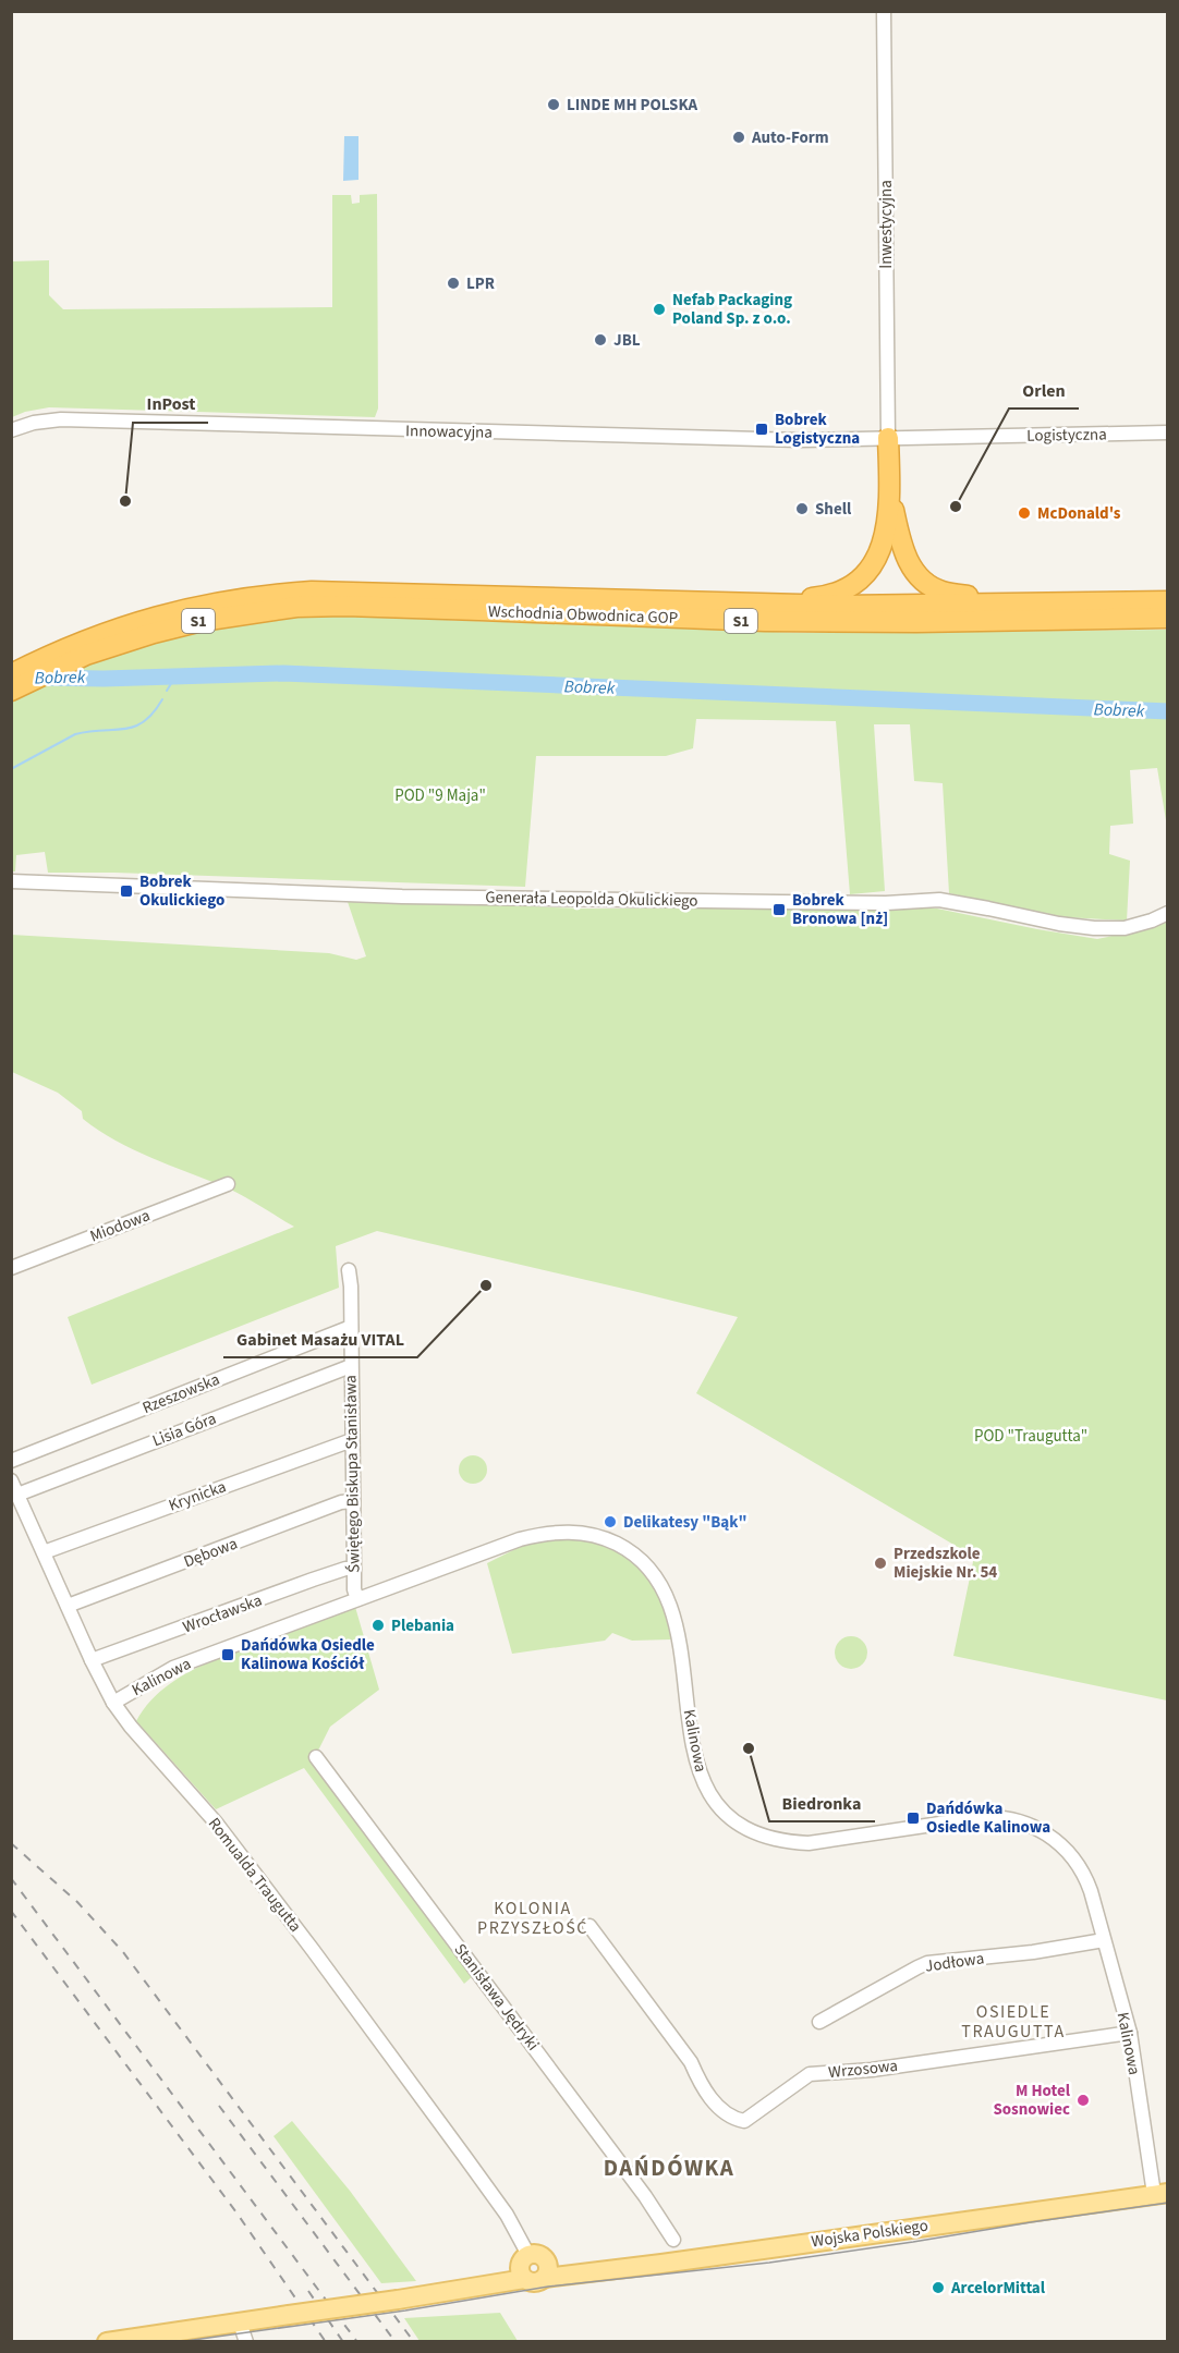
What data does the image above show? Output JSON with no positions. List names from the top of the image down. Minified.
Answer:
{"streets":{"highway":["Wschodnia Obwodnica GOP","S1"],"main road":["Wojska Polskiego"],"street":["Inwestycyjna","Innowacyjna","Logistyczna","Generała Leopolda Okulickiego","Miodowa","Rzeszowska","Lisia Góra","Świętego Biskupa Stanisława","Krynicka","Dębowa","Wrocławska","Kalinowa","Romualda Traugutta","Jodłowa","Stanisława Jędryki","Wrzosowa"]},"crossings":[["Inwestycyjna","Innowacyjna"],["Inwestycyjna","Logistyczna"],["Innowacyjna","Logistyczna"],["Rzeszowska","Świętego Biskupa Stanisława"],["Lisia Góra","Świętego Biskupa Stanisława"],["Lisia Góra","Romualda Traugutta"],["Świętego Biskupa Stanisława","Krynicka"],["Świętego Biskupa Stanisława","Dębowa"],["Świętego Biskupa Stanisława","Wrocławska"],["Świętego Biskupa Stanisława","Kalinowa"],["Krynicka","Romualda Traugutta"],["Dębowa","Romualda Traugutta"],["Wrocławska","Romualda Traugutta"],["Kalinowa","Romualda Traugutta"],["Kalinowa","Jodłowa"],["Kalinowa","Wrzosowa"],["Kalinowa","Wojska Polskiego"],["Romualda Traugutta","Wojska Polskiego"]],"districts":["KOLONIA PRZYSZŁOŚĆ","OSIEDLE TRAUGUTTA","DAŃDÓWKA"],"water":["Bobrek"],"parks":["POD \"9 Maja\"","POD \"Traugutta\""],"places":{"other":["LINDE MH POLSKA","Auto-Form","LPR","Nefab Packaging Poland Sp. z o.o.","JBL","InPost","Orlen","Shell","McDonald's","Gabinet Masażu VITAL","Delikatesy \"Bąk\"","Przedszkole Miejskie Nr. 54","Plebania","Biedronka","M Hotel Sosnowiec","ArcelorMittal"],"transit":["Bobrek Logistyczna","Bobrek Okulickiego","Bobrek Bronowa [nż]","Dańdówka Osiedle Kalinowa Kościół","Dańdówka Osiedle Kalinowa"]}}
